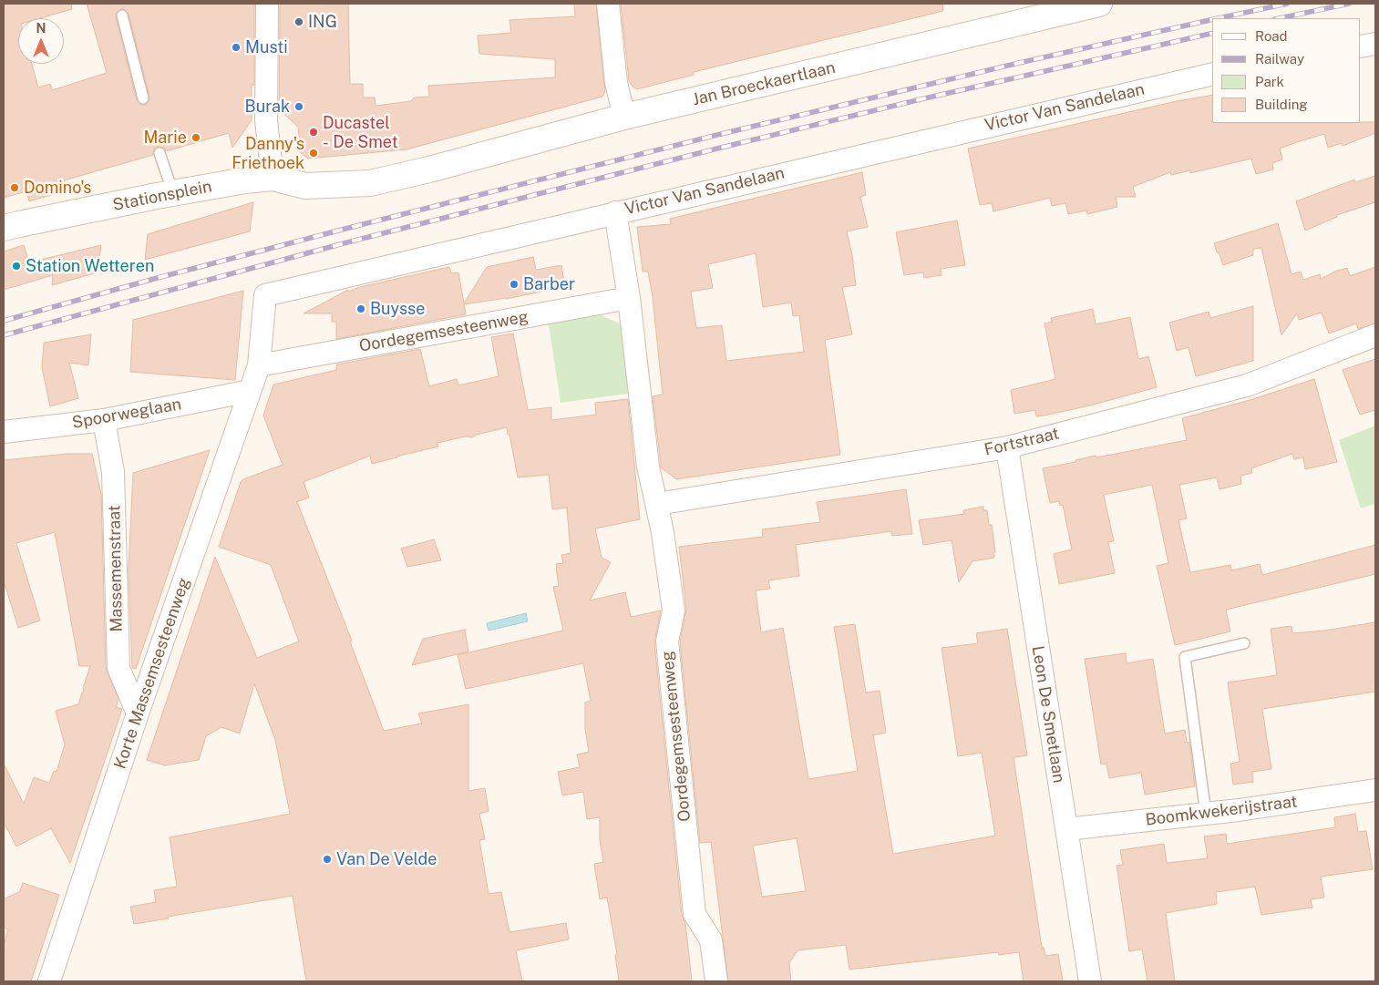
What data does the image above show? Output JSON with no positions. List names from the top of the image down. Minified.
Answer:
{"streets":{"main road":["Jan Broeckaertlaan","Stationsplein"],"street":["Victor Van Sandelaan","Oordegemsesteenweg","Spoorweglaan","Fortstraat","Massemenstraat","Korte Massemsesteenweg","Leon De Smetlaan","Boomkwekerijstraat"]},"crossings":[["Jan Broeckaertlaan","Stationsplein"],["Victor Van Sandelaan","Oordegemsesteenweg"],["Victor Van Sandelaan","Korte Massemsesteenweg"],["Oordegemsesteenweg","Fortstraat"],["Oordegemsesteenweg","Korte Massemsesteenweg"],["Spoorweglaan","Massemenstraat"],["Spoorweglaan","Korte Massemsesteenweg"],["Fortstraat","Leon De Smetlaan"],["Massemenstraat","Korte Massemsesteenweg"],["Leon De Smetlaan","Boomkwekerijstraat"]],"places":["ING","Musti","Burak","Ducastel - De Smet","Marie","Danny's Friethoek","Domino's","Station Wetteren","Barber","Buysse","Van De Velde"],"legend":["Road","Railway","Park","Building"],"north":"top"}
